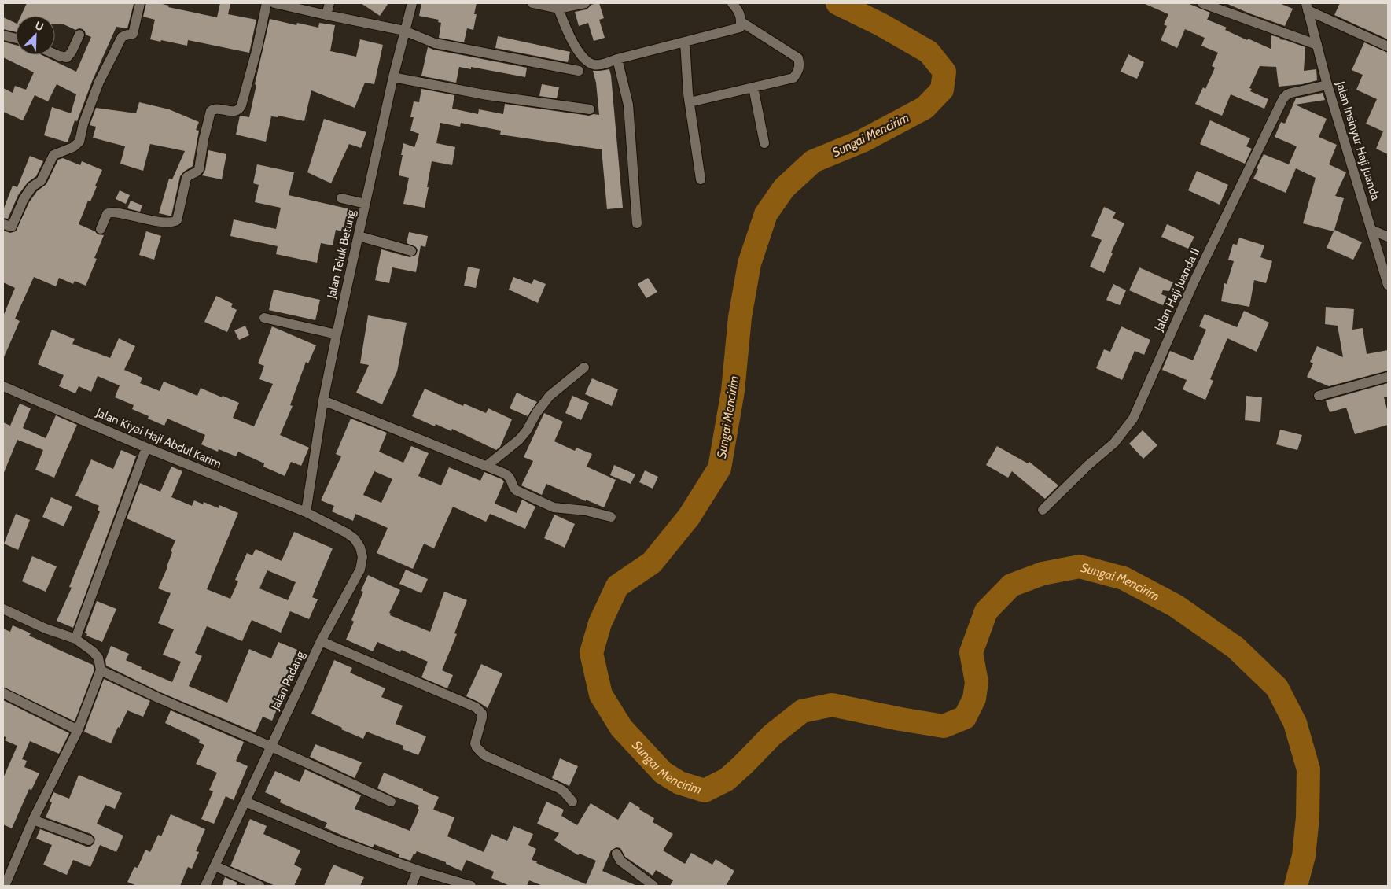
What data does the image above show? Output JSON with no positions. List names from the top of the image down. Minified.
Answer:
{"streets":{"street":["Jalan Insinyur Haji Juanda","Jalan Teluk Betung","Jalan Haji Juanda II","Jalan Kiyai Haji Abdul Karim","Jalan Padang"]},"crossings":[["Jalan Insinyur Haji Juanda","Jalan Haji Juanda II"],["Jalan Teluk Betung","Jalan Kiyai Haji Abdul Karim"],["Jalan Teluk Betung","Jalan Padang"],["Jalan Kiyai Haji Abdul Karim","Jalan Padang"]],"water":["Sungai Mencirim"],"north":"top right"}
